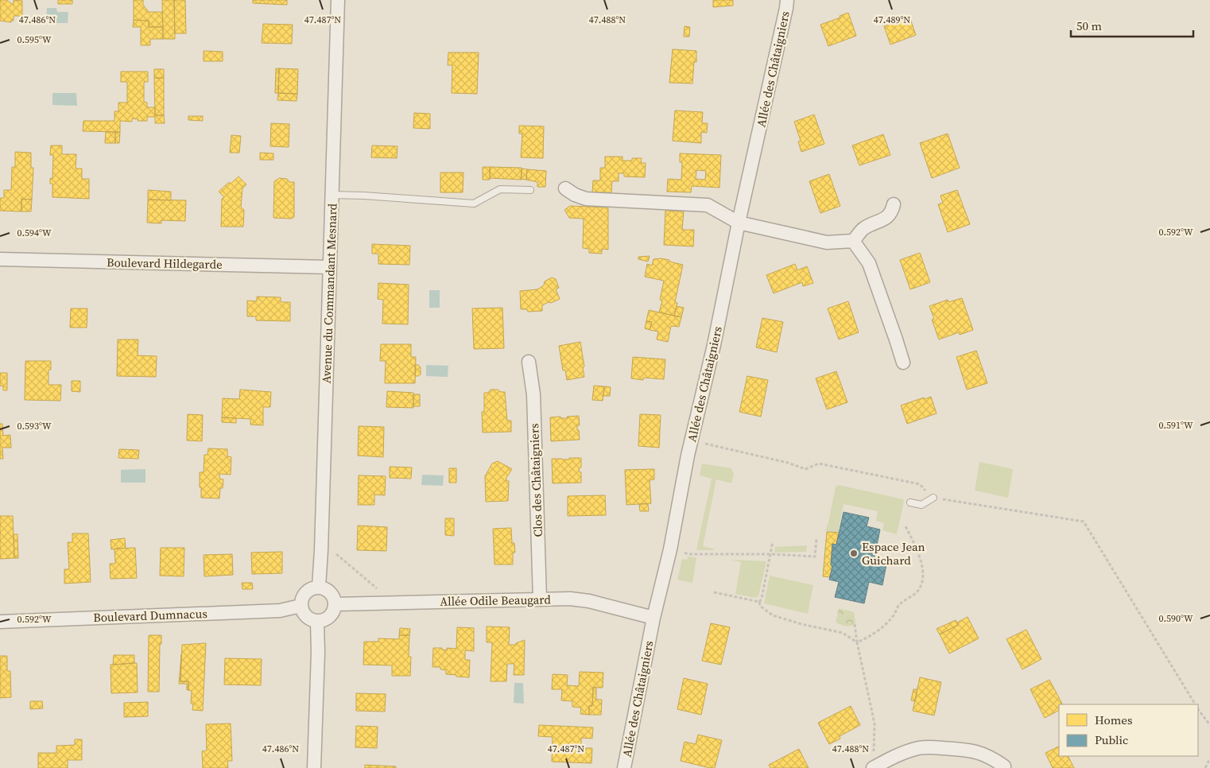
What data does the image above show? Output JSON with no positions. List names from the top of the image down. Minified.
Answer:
{"streets":{"street":["Allée des Châtaigniers","Boulevard Hildegarde","Avenue du Commandant Mesnard","Clos des Châtaigniers","Allée Odile Beaugard","Boulevard Dumnacus"]},"crossings":[["Allée des Châtaigniers","Allée Odile Beaugard"],["Boulevard Hildegarde","Avenue du Commandant Mesnard"],["Avenue du Commandant Mesnard","Allée Odile Beaugard"],["Avenue du Commandant Mesnard","Boulevard Dumnacus"],["Clos des Châtaigniers","Allée Odile Beaugard"],["Allée Odile Beaugard","Boulevard Dumnacus"]],"places":["Espace Jean Guichard"],"legend":["Homes","Public"],"scale_bar":"50 m","coordinates":["47.486°N","47.487°N","47.488°N","47.489°N","0.595°W","0.592°W","0.594°W","0.591°W","0.593°W","0.590°W"]}
